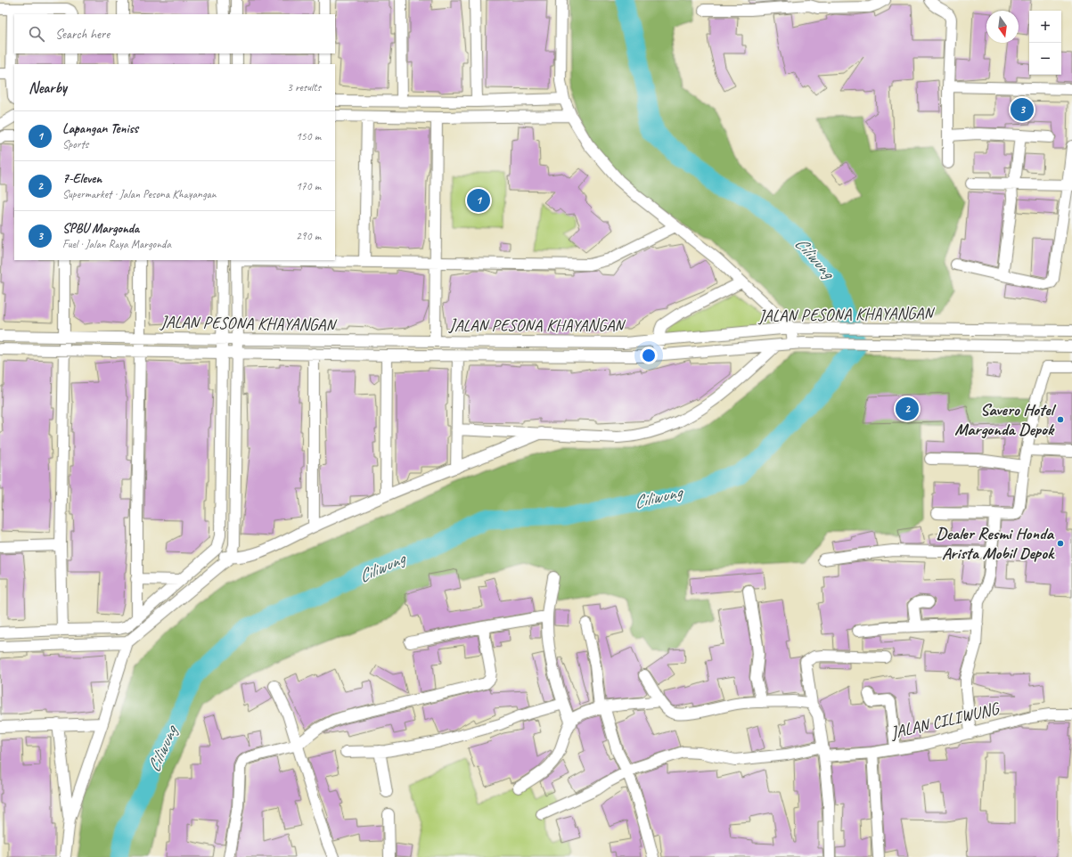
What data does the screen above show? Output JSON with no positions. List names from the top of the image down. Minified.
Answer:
{"streets":{"street":["JALAN PESONA KHAYANGAN","JALAN CILIWUNG"]},"water":["Ciliwung"],"places":["Savero Hotel Margonda Depok","Dealer Resmi Honda Arista Mobil Depok"],"north":"bottom","page":{"map_buttons":["+","−"],"search":"Search here","heading":["Nearby","3 results"],"pins":["3","1","2"],"list":[{"mark":"1","name":"Lapangan Teniss","note":"Sports","value":"150 m"},{"mark":"2","name":"7-Eleven","note":"Supermarket · Jalan Pesona Khayangan","value":"170 m"},{"mark":"3","name":"SPBU Margonda","note":"Fuel · Jalan Raya Margonda","value":"290 m"}]}}
